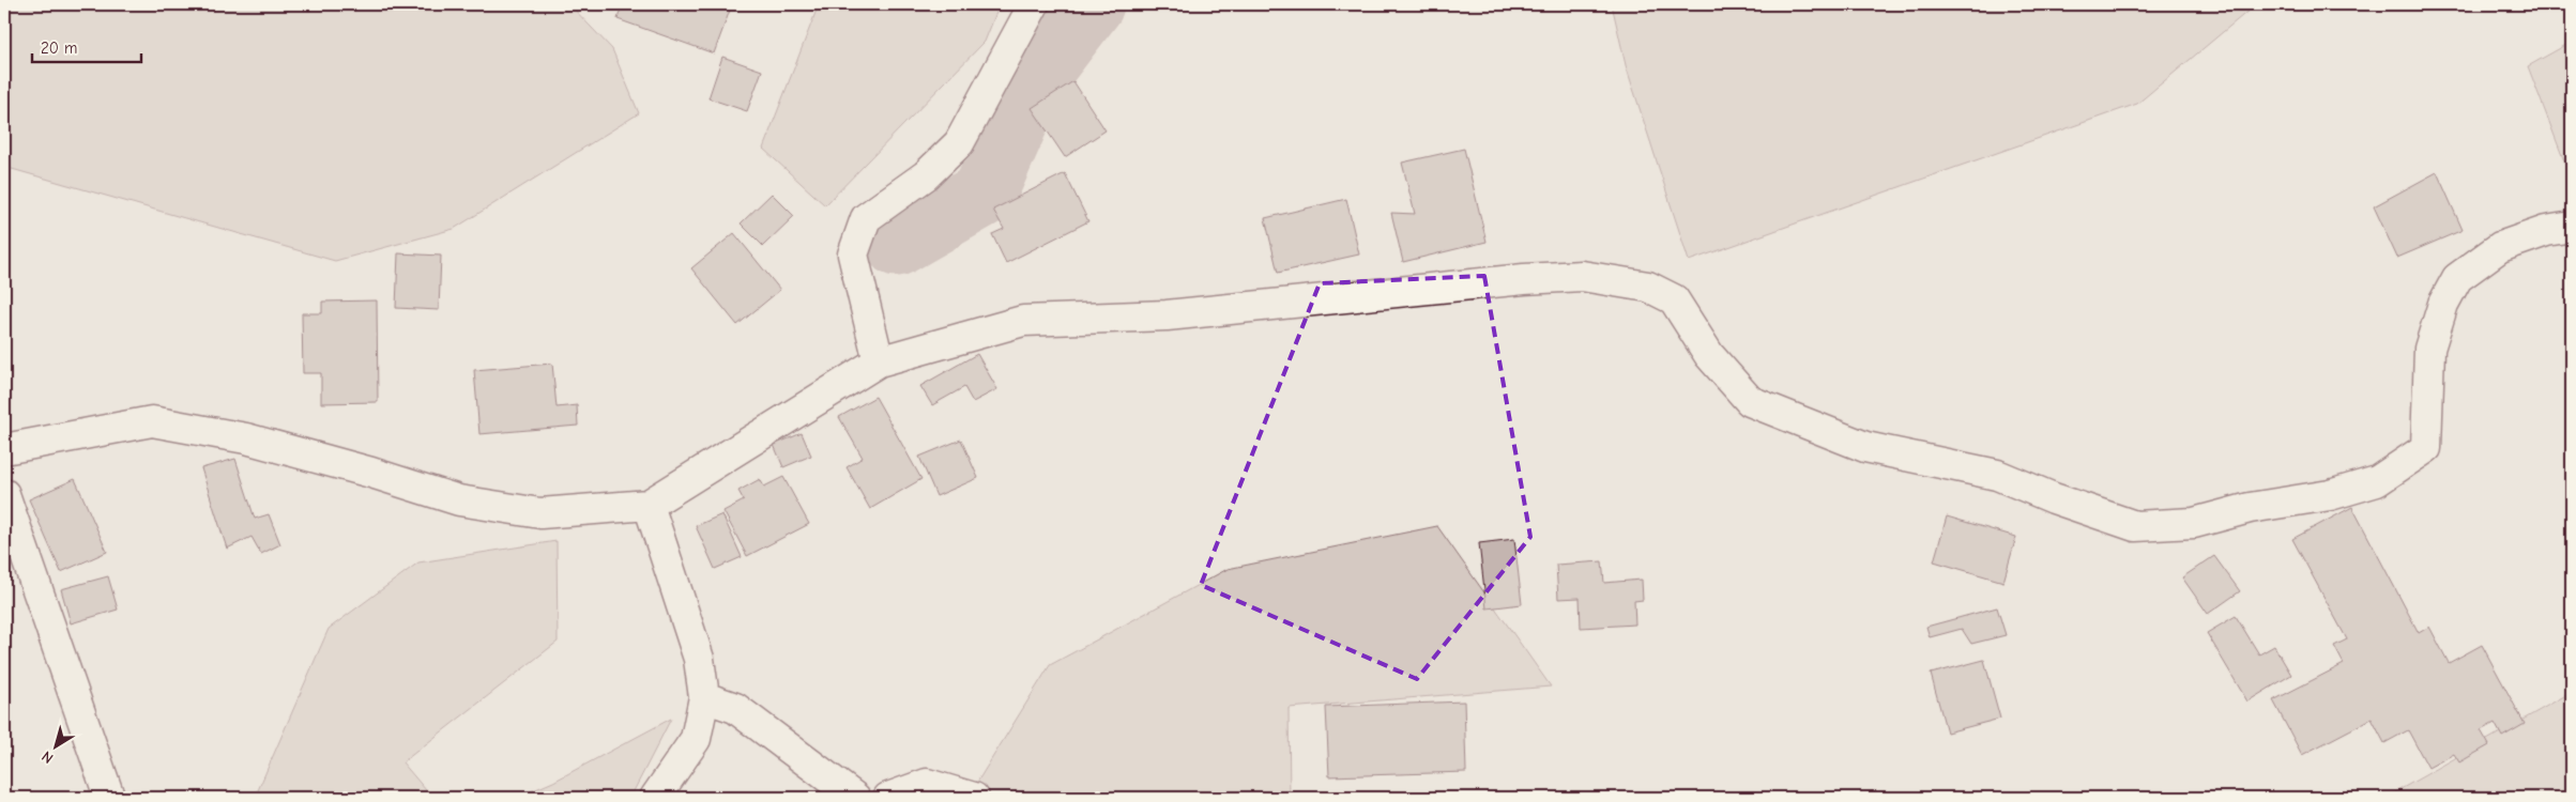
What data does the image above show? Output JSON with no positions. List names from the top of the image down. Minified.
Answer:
{"scale_bar":"20 m","north":"bottom left"}
